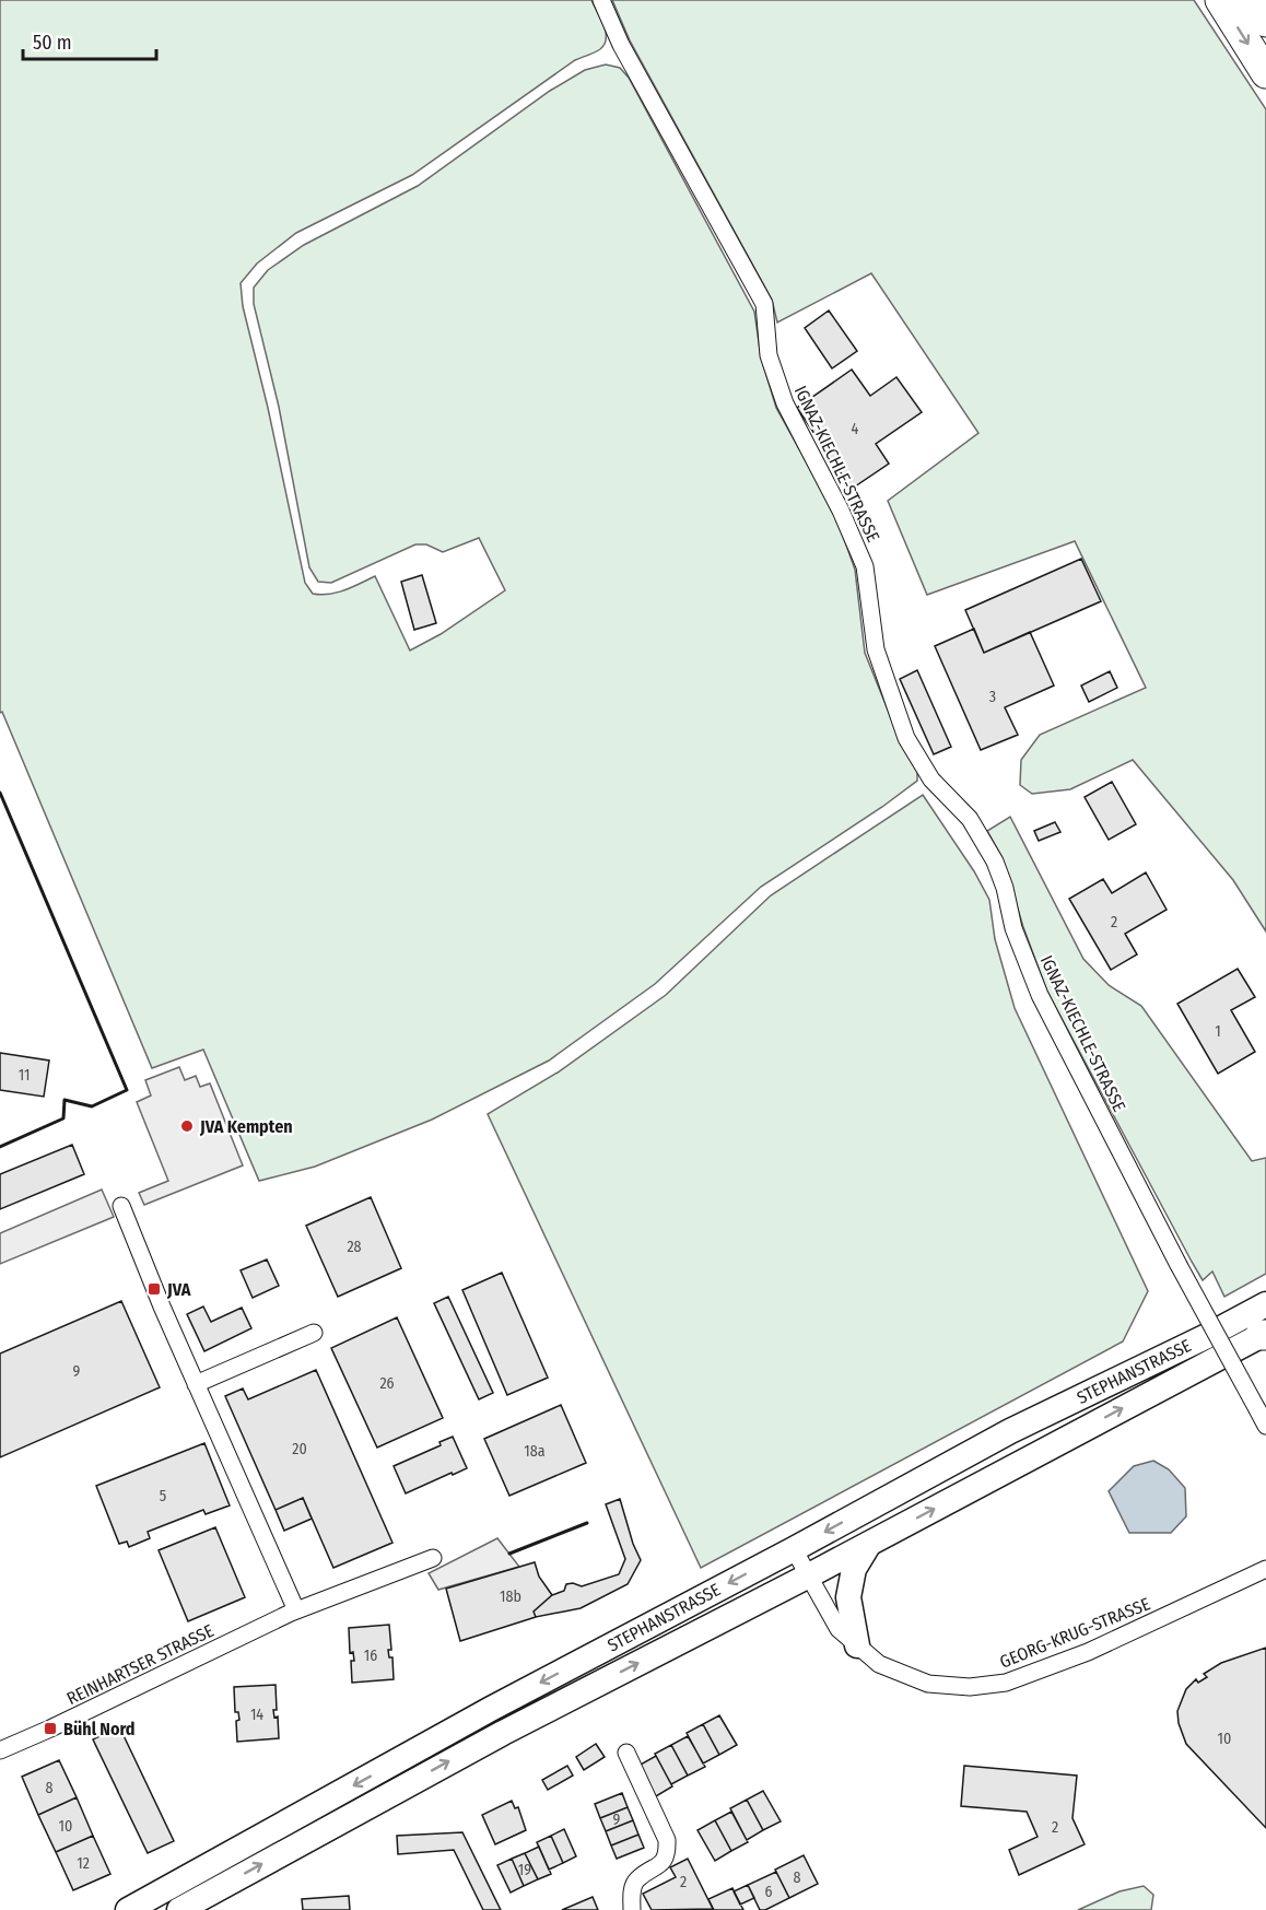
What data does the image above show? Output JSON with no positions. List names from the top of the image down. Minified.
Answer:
{"streets":{"main road":["STEPHANSTRASSE"],"street":["IGNAZ-KIECHLE-STRASSE","GEORG-KRUG-STRASSE","REINHARTSER STRASSE"]},"crossings":[["STEPHANSTRASSE","GEORG-KRUG-STRASSE"]],"places":{"other":["JVA Kempten"],"transit":["JVA","Bühl Nord"]},"house_numbers":["4","3","2","1","11","28","9","26","20","18a","5","18b","16","14","10","8","9","10","2","12","19","8","2","6"],"scale_bar":"50 m"}
